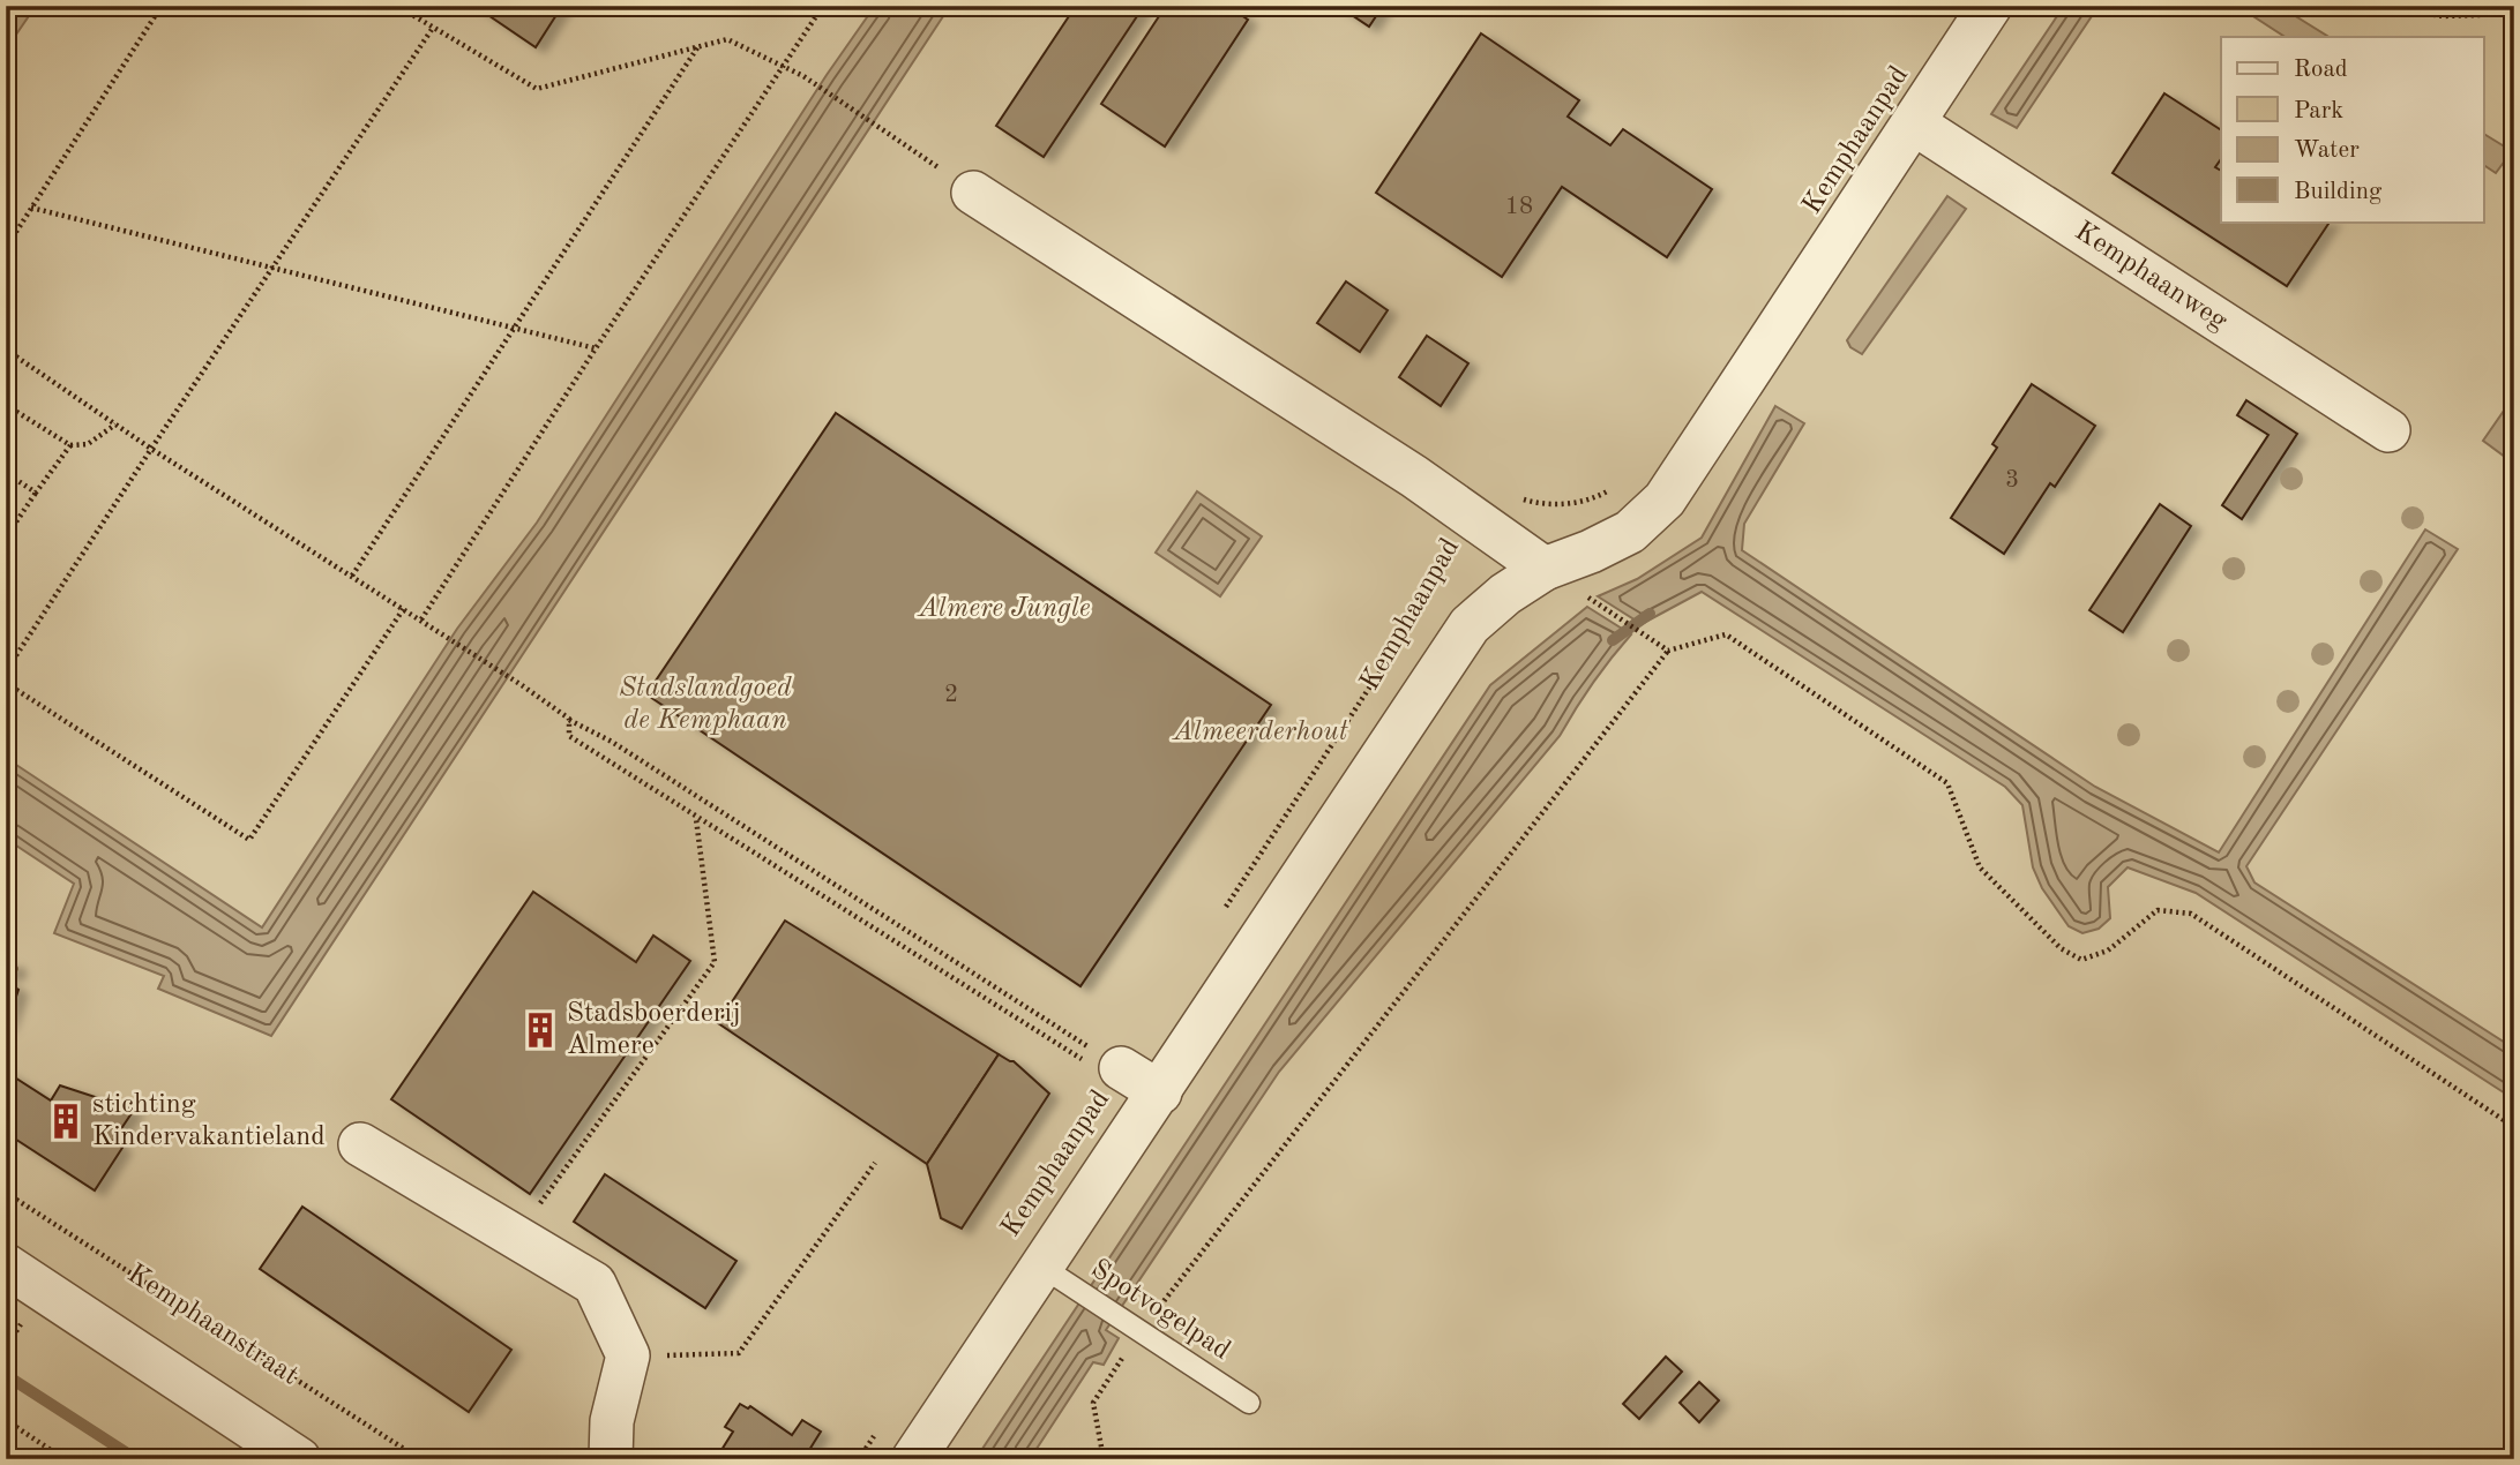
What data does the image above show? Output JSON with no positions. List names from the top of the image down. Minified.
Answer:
{"streets":{"street":["Kemphaanpad","Kemphaanweg"],"lane":["Spotvogelpad"],"path":["Kemphaanstraat"]},"crossings":[["Kemphaanpad","Kemphaanweg"],["Kemphaanpad","Spotvogelpad"]],"parks":["Almere Jungle","Stadslandgoed de Kemphaan","Almeerderhout"],"places":{"building":["Stadsboerderij Almere","stichting Kindervakantieland"]},"house_numbers":["18","3","2"],"legend":["Road","Park","Water","Building"]}
